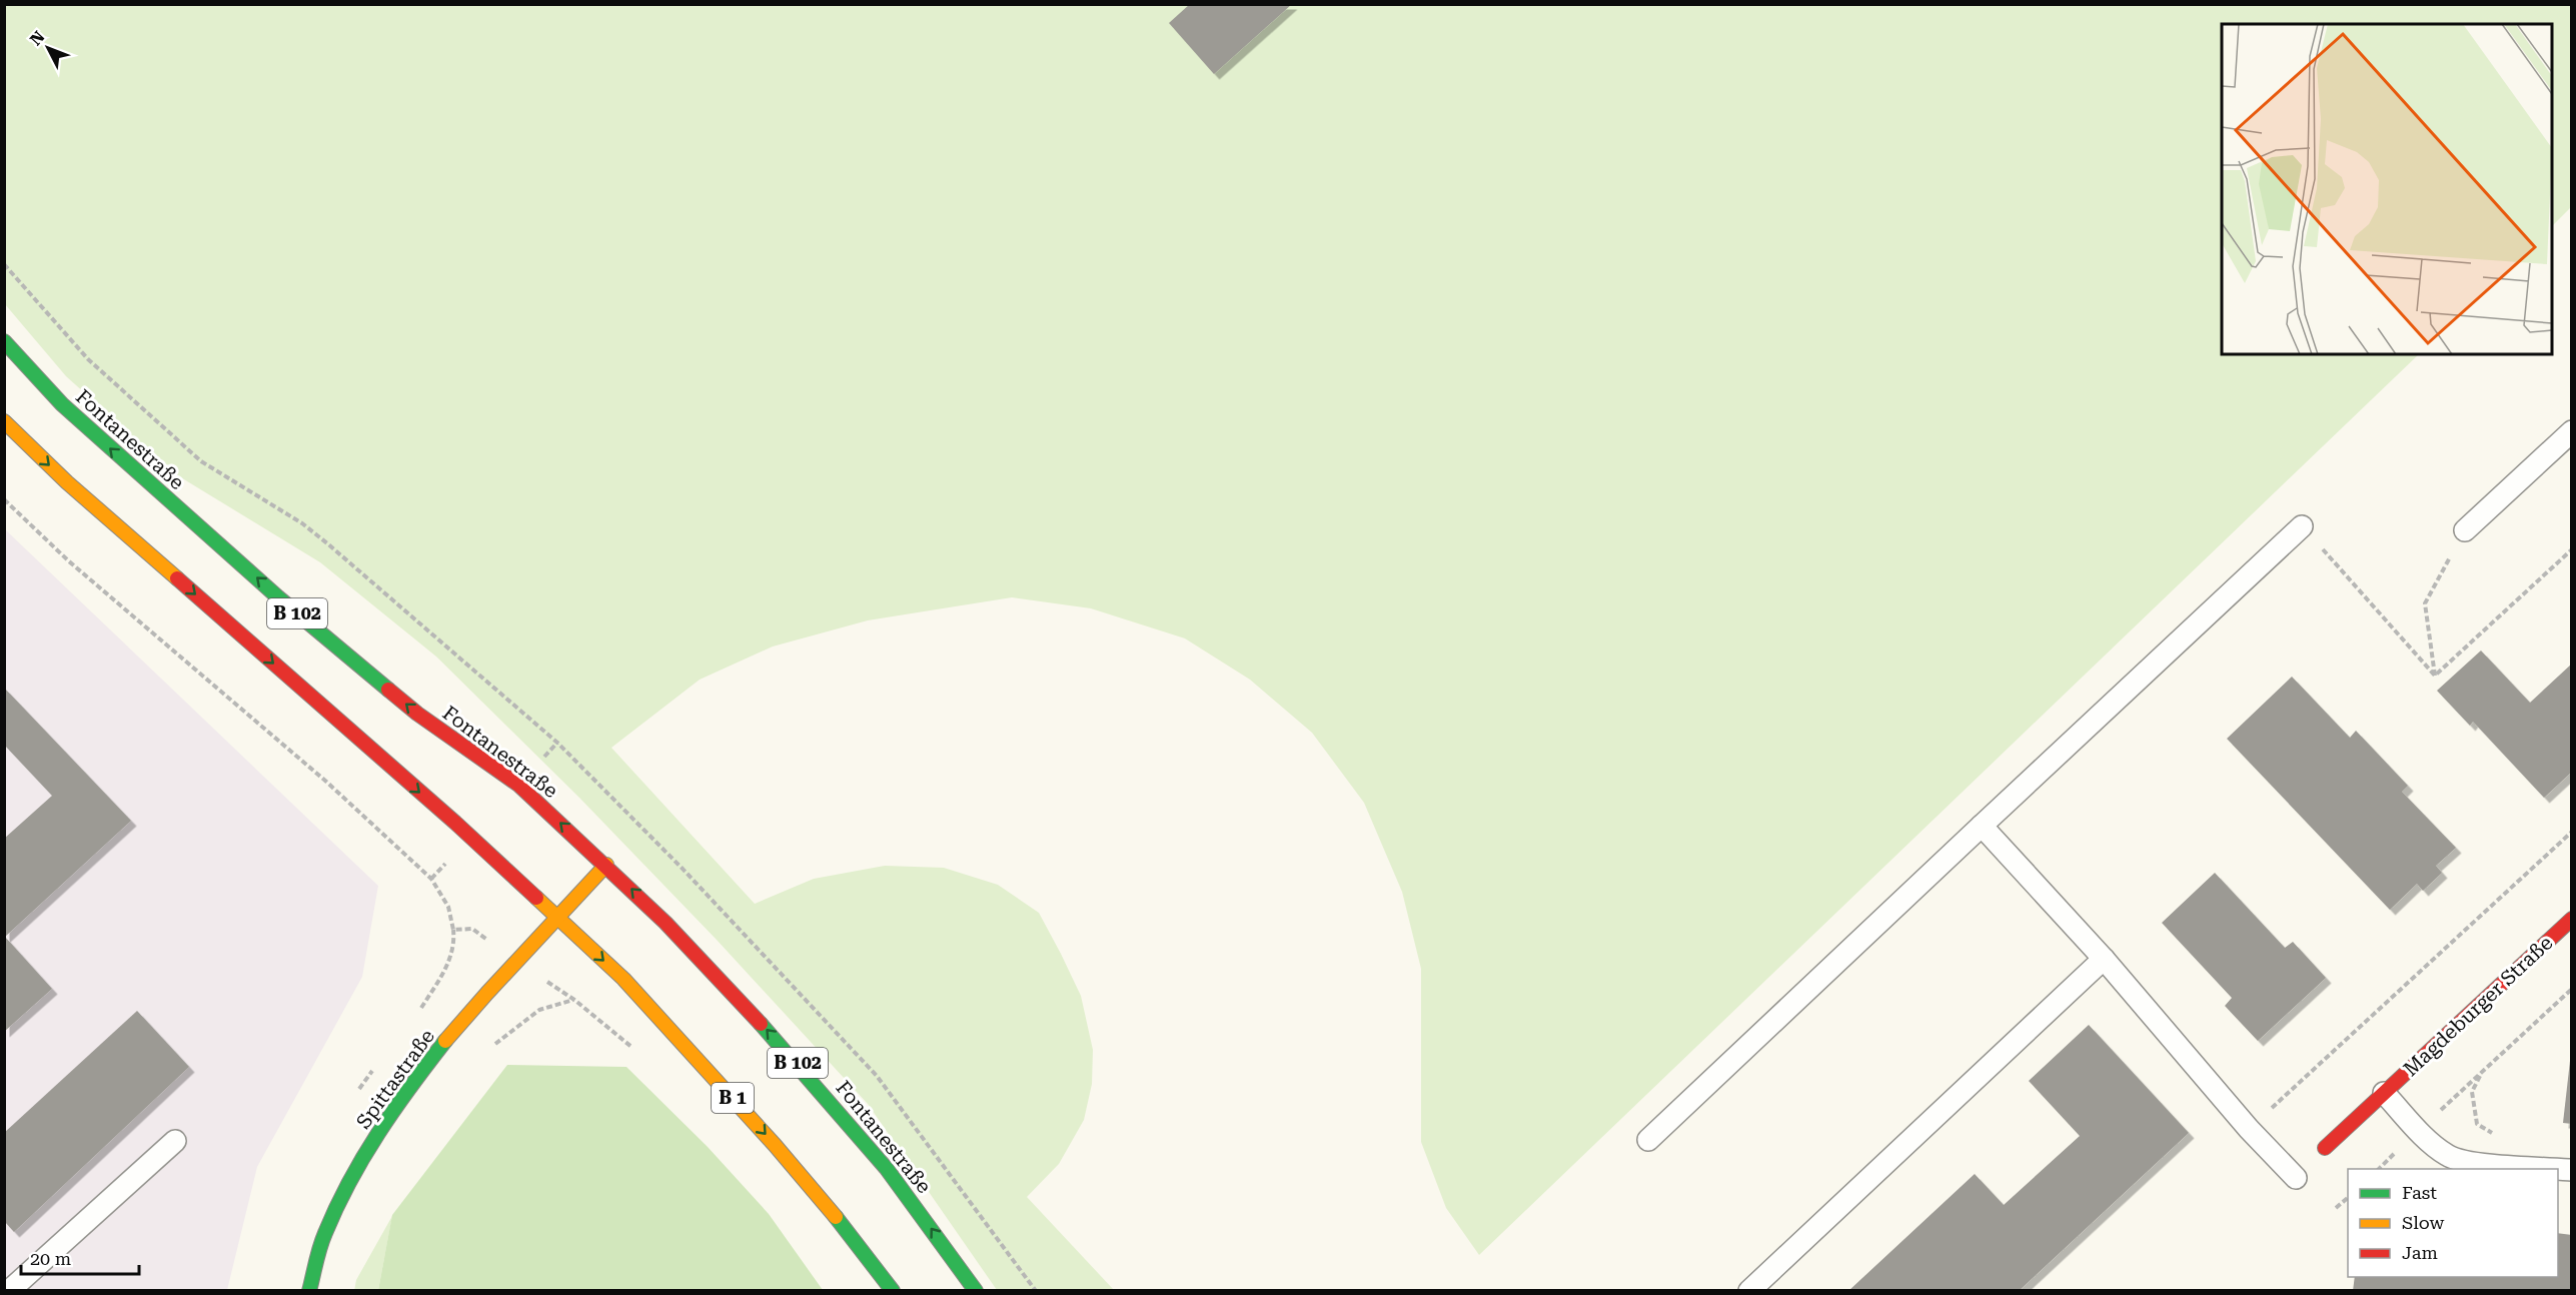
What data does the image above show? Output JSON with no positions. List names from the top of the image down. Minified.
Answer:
{"streets":{"main road":["Fontanestraße","B 102","Magdeburger Straße","Spittastraße","B 1"]},"crossings":[["Fontanestraße","Spittastraße"],["B 102","Spittastraße"],["B 102","B 1"],["Spittastraße","B 1"]],"legend":["Fast","Slow","Jam"],"scale_bar":"20 m","north":"top left"}
